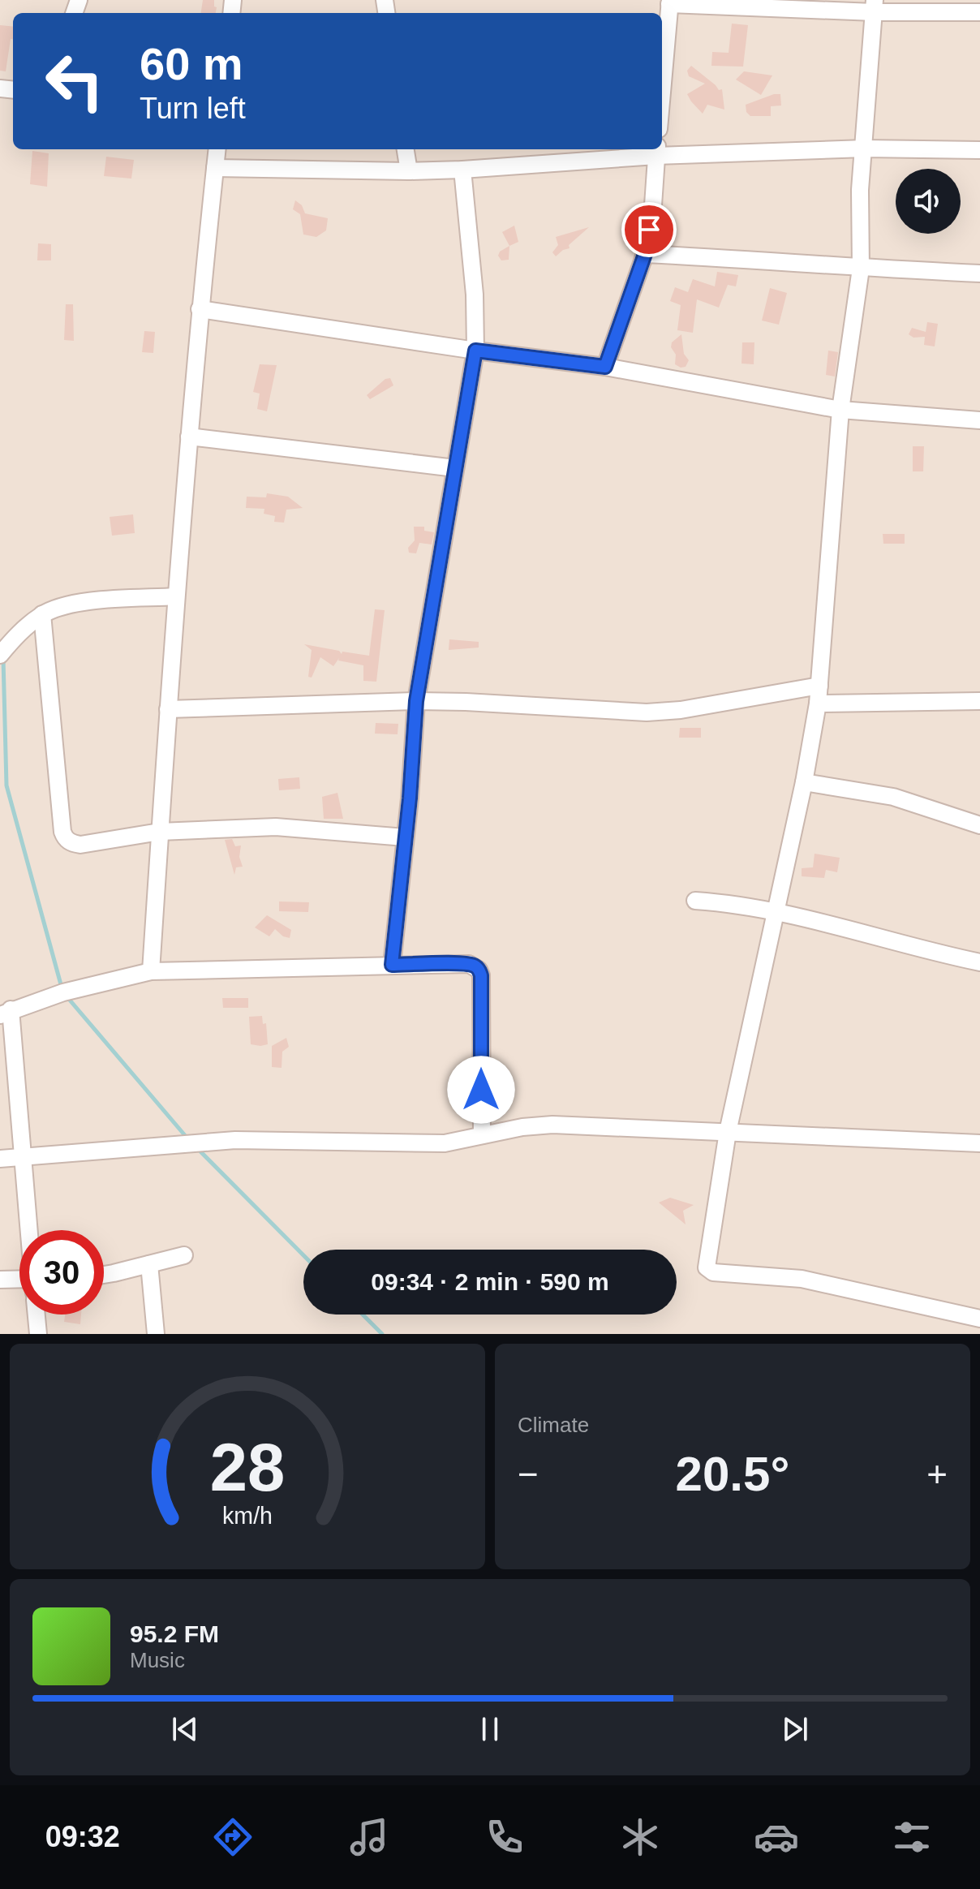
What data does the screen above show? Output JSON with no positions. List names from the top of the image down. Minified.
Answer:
{"page":{"turn":["60 m","Turn left"],"limit":"30","trip":"09:34 · 2 min · 590 m","tile":"Climate","heat":["−","20.5°","+"],"song":["95.2 FM","Music"],"tabs":"09:32","gauge":["28","km/h"]}}
